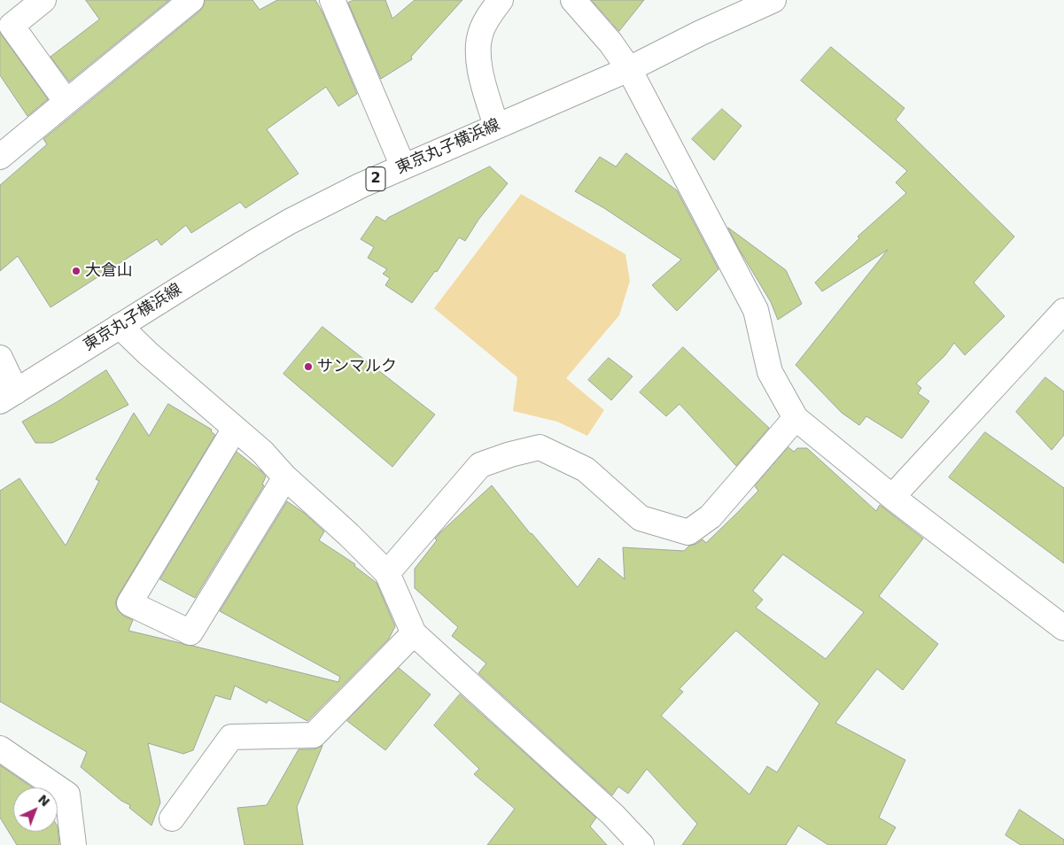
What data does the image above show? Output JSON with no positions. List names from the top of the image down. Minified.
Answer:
{"streets":{"street":["東京丸子横浜線","2"]},"places":["大倉山","サンマルク"],"north":"top right"}
